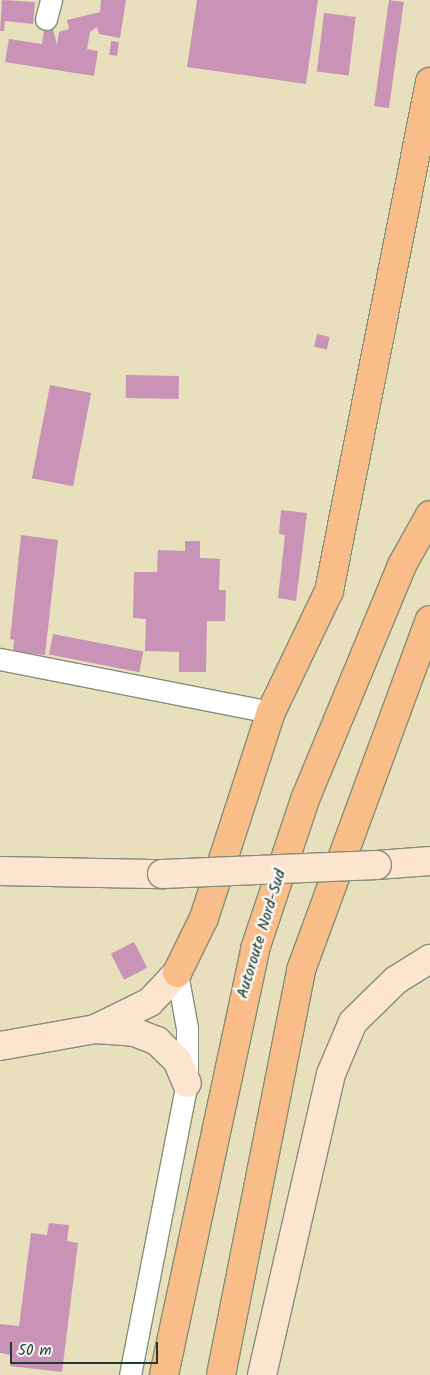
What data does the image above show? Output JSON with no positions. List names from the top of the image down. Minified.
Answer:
{"streets":{"main road":["Autoroute Nord-Sud"]},"scale_bar":"50 m"}
